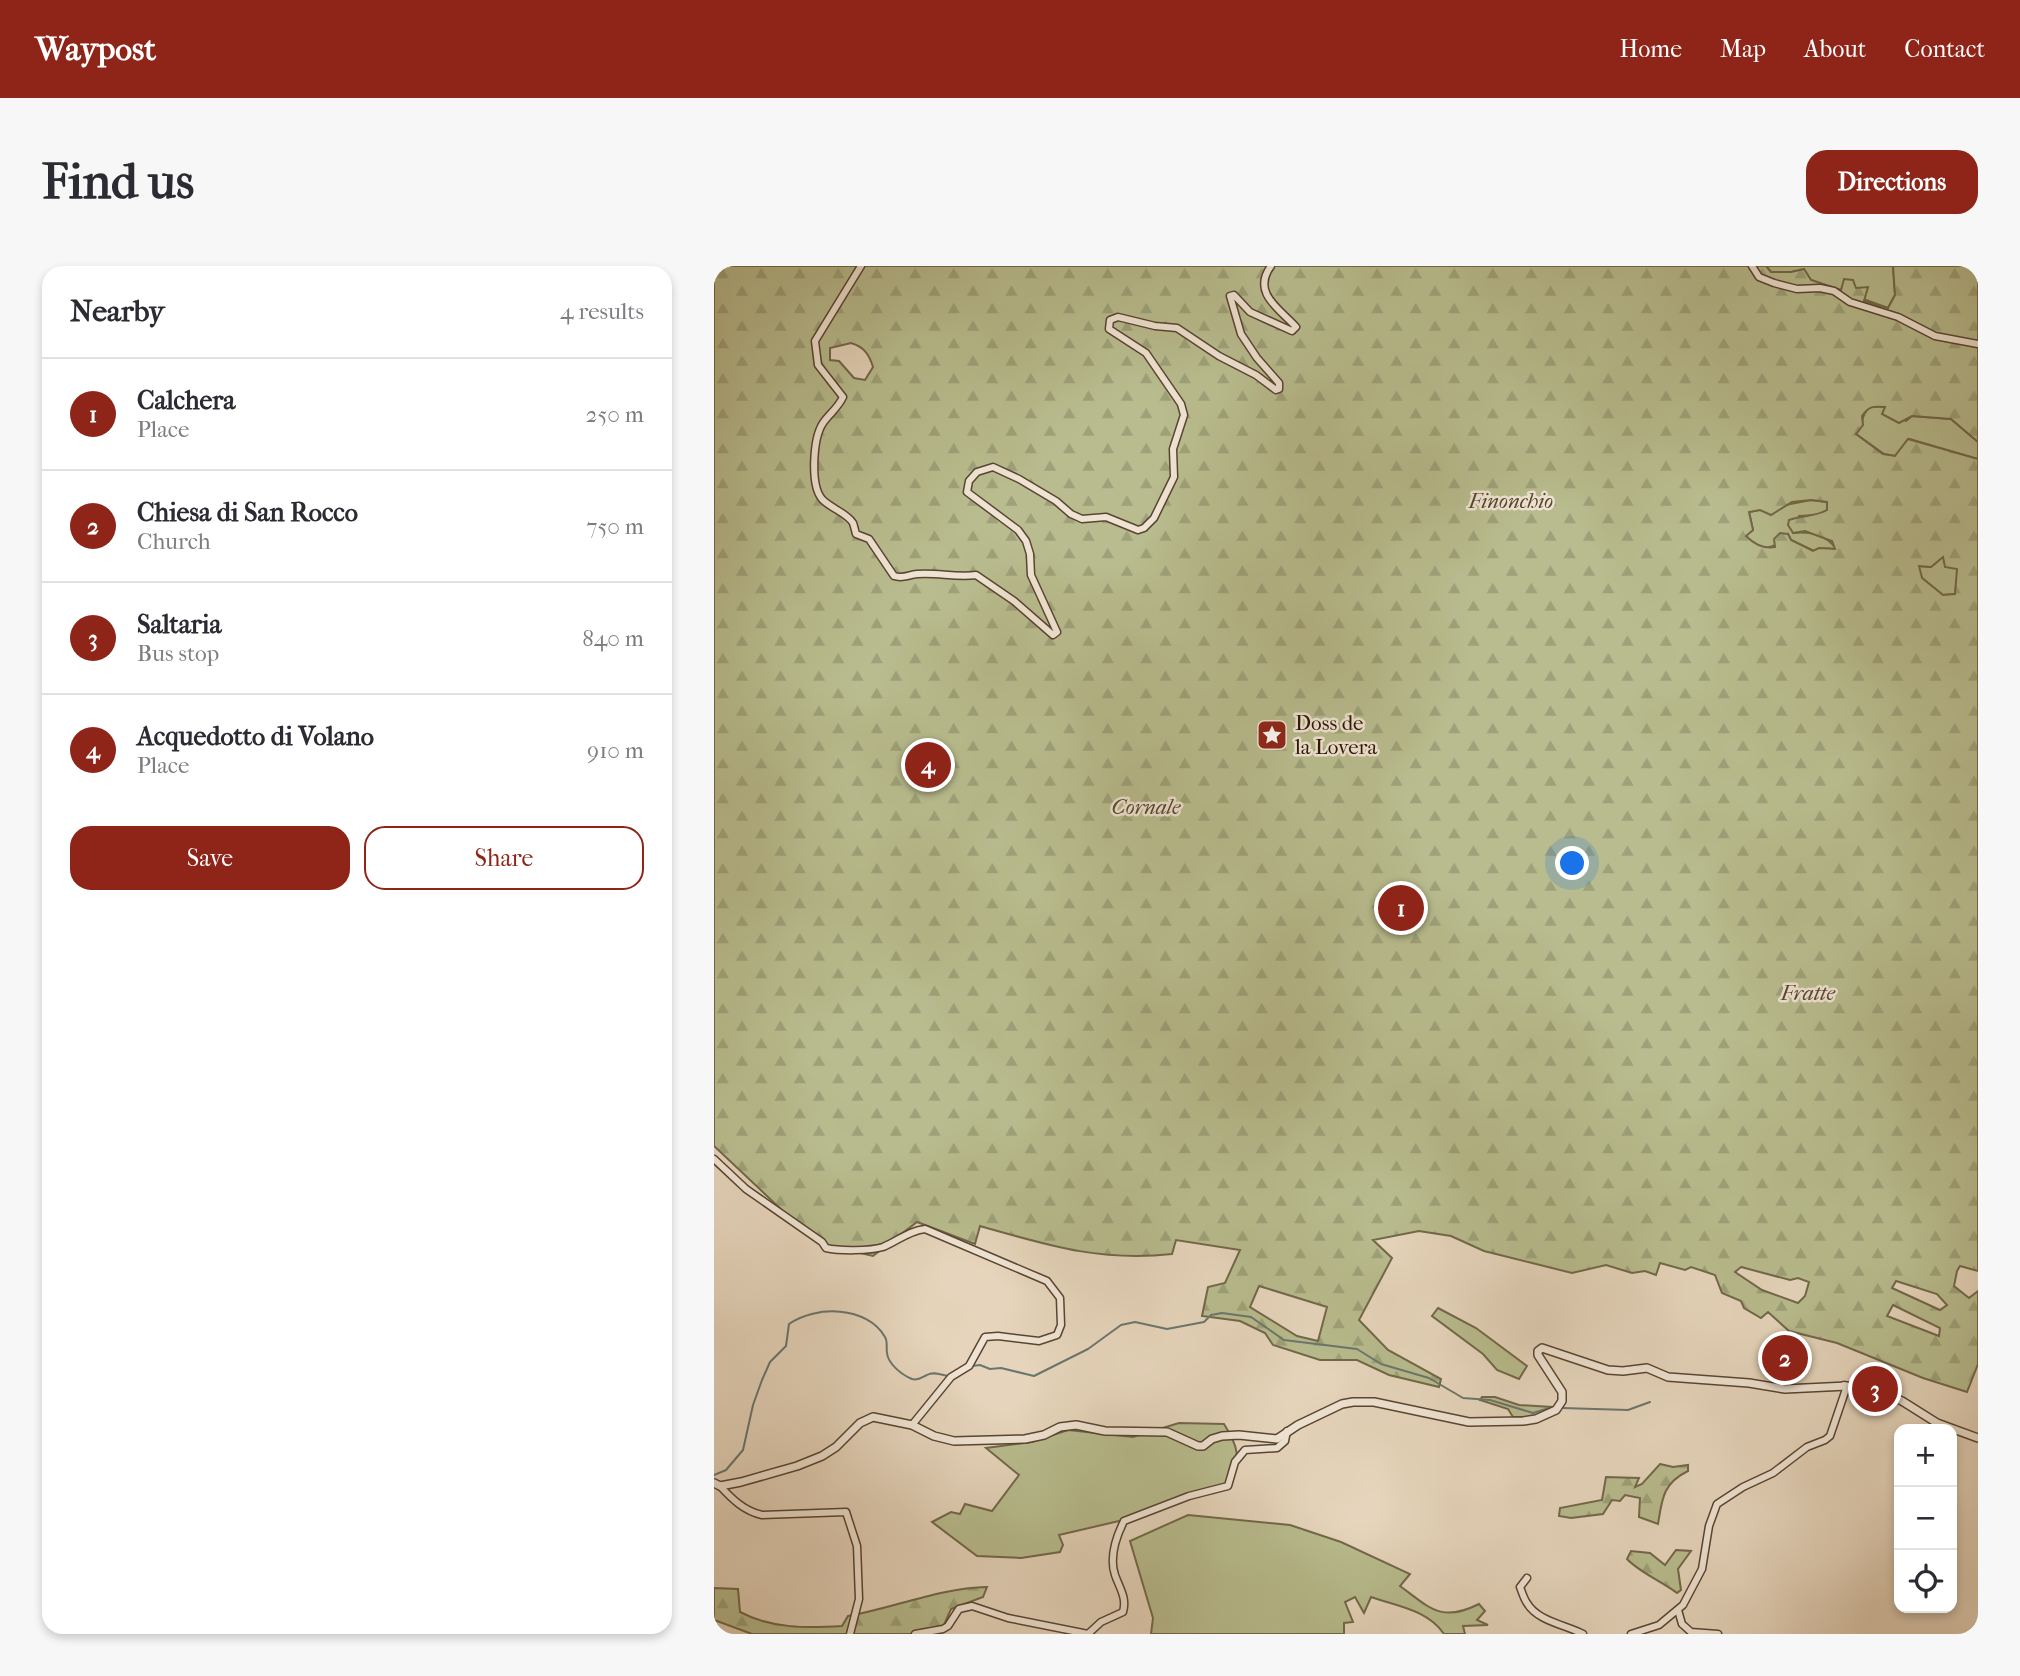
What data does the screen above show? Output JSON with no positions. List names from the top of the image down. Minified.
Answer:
{"parks":["Finonchio","Cornale","Fratte"],"places":{"place":["Doss de la Lovera"]},"page":{"header":"Waypost","nav":["Home","Map","About","Contact"],"buttons":["Directions",["Save","Share"]],"title":"Find us","heading":["Nearby","4 results"],"list":[{"mark":"1","name":"Calchera","note":"Place","value":"250 m"},{"mark":"2","name":"Chiesa di San Rocco","note":"Church","value":"750 m"},{"mark":"3","name":"Saltaria","note":"Bus stop","value":"840 m"},{"mark":"4","name":"Acquedotto di Volano","note":"Place","value":"910 m"}],"pins":["4","1","2","3"],"map_buttons":["+","−"]}}
